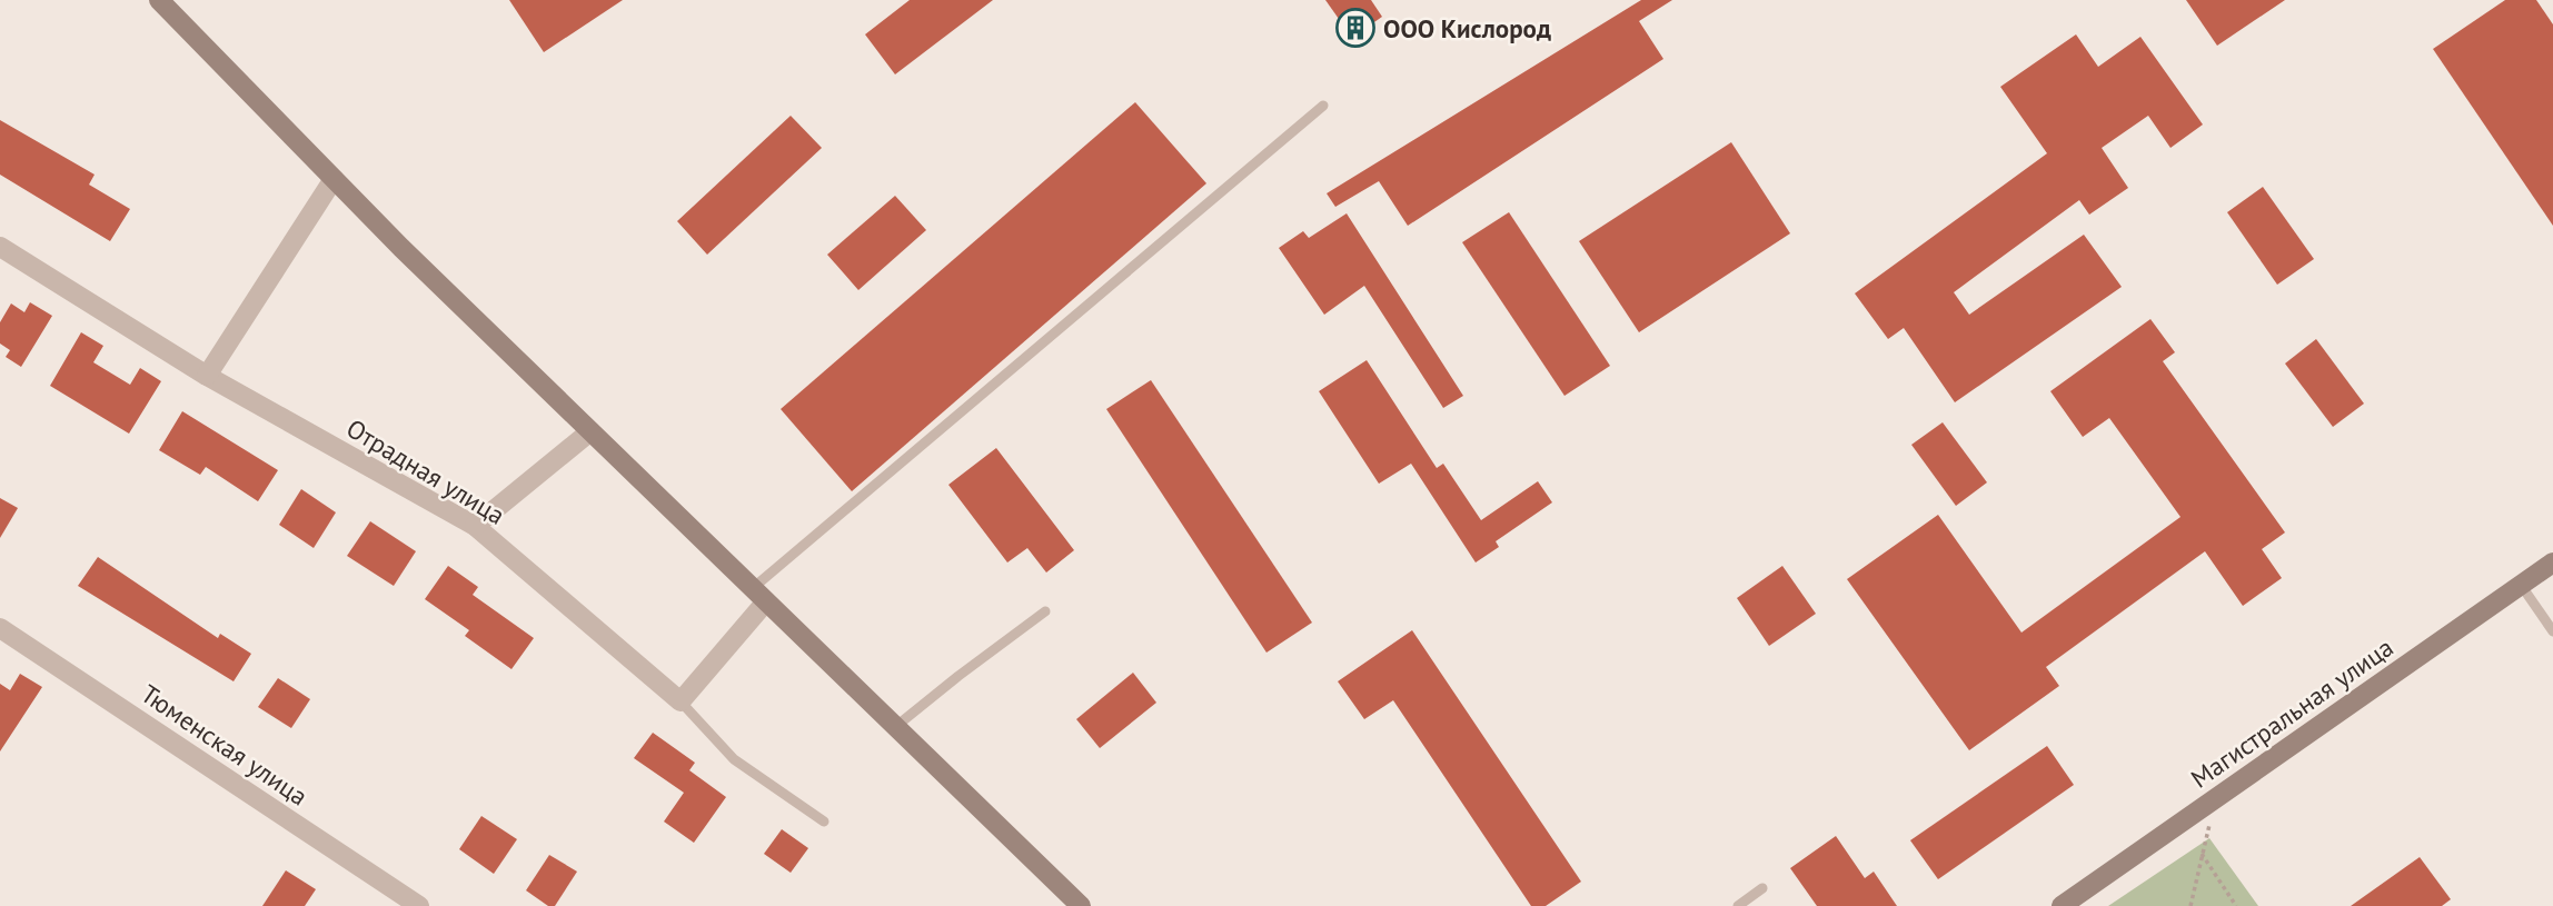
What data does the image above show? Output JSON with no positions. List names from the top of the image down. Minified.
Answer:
{"streets":{"main road":["Магистральная улица"],"street":["Отрадная улица","Тюменская улица"]},"places":{"building":["ООО Кислород"]}}
